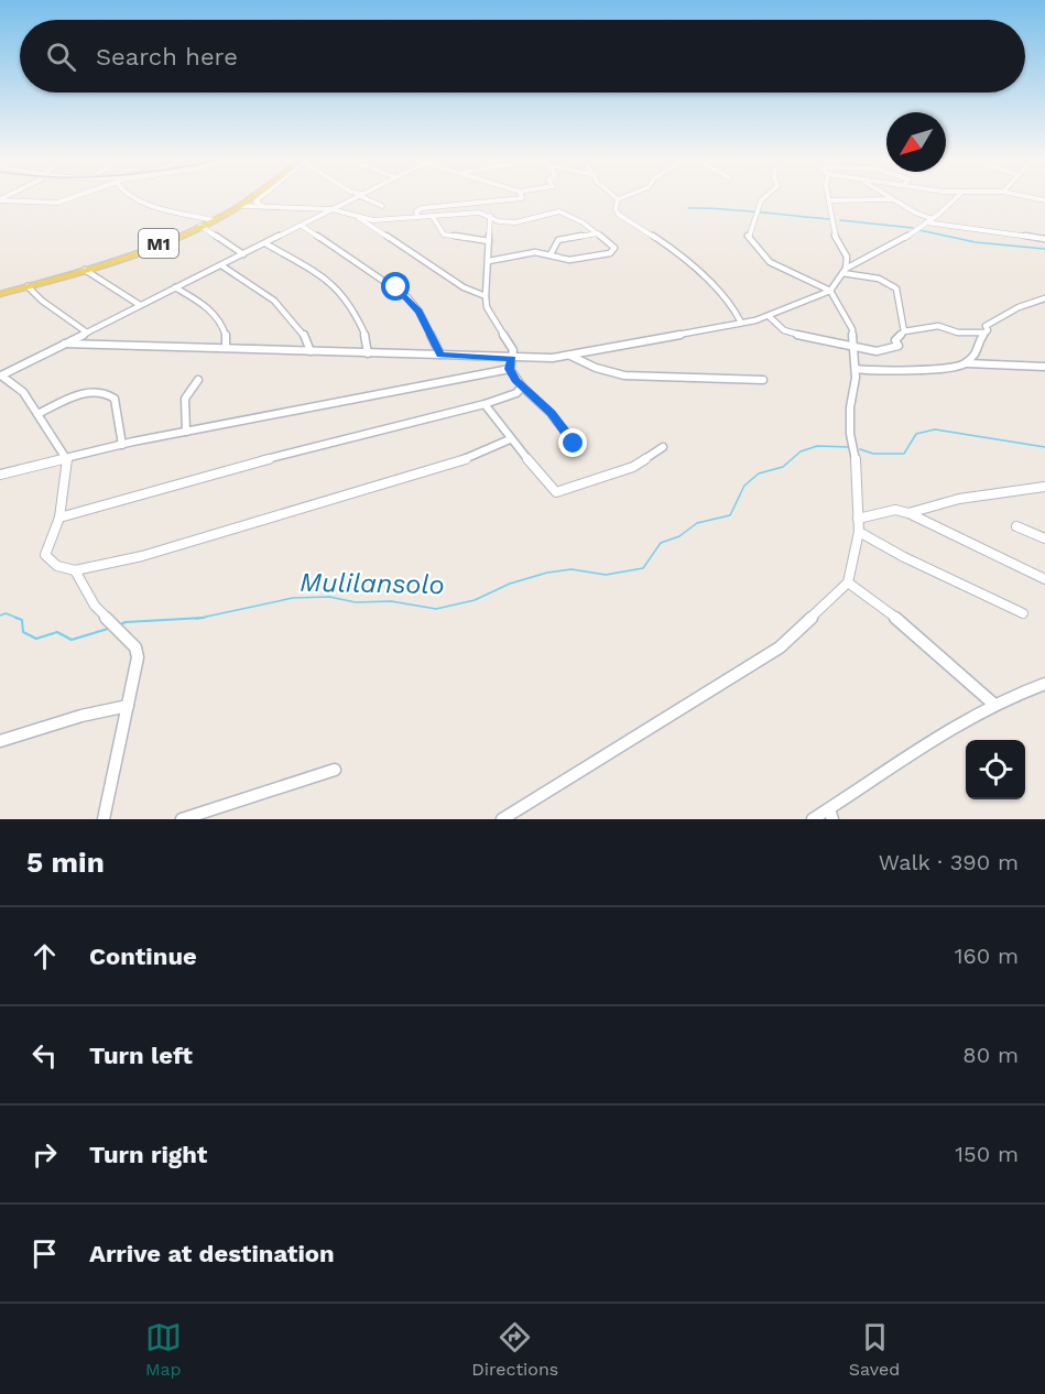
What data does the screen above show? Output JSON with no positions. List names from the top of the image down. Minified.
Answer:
{"streets":{"main road":["M1"]},"water":["Mulilansolo"],"north":"bottom left","page":{"search":"Search here","heading":["5 min","Walk · 390 m"],"list":[["Continue","160 m"],["Turn left","80 m"],["Turn right","150 m"],"Arrive at destination"],"nav":["Map","Directions","Saved"]}}
